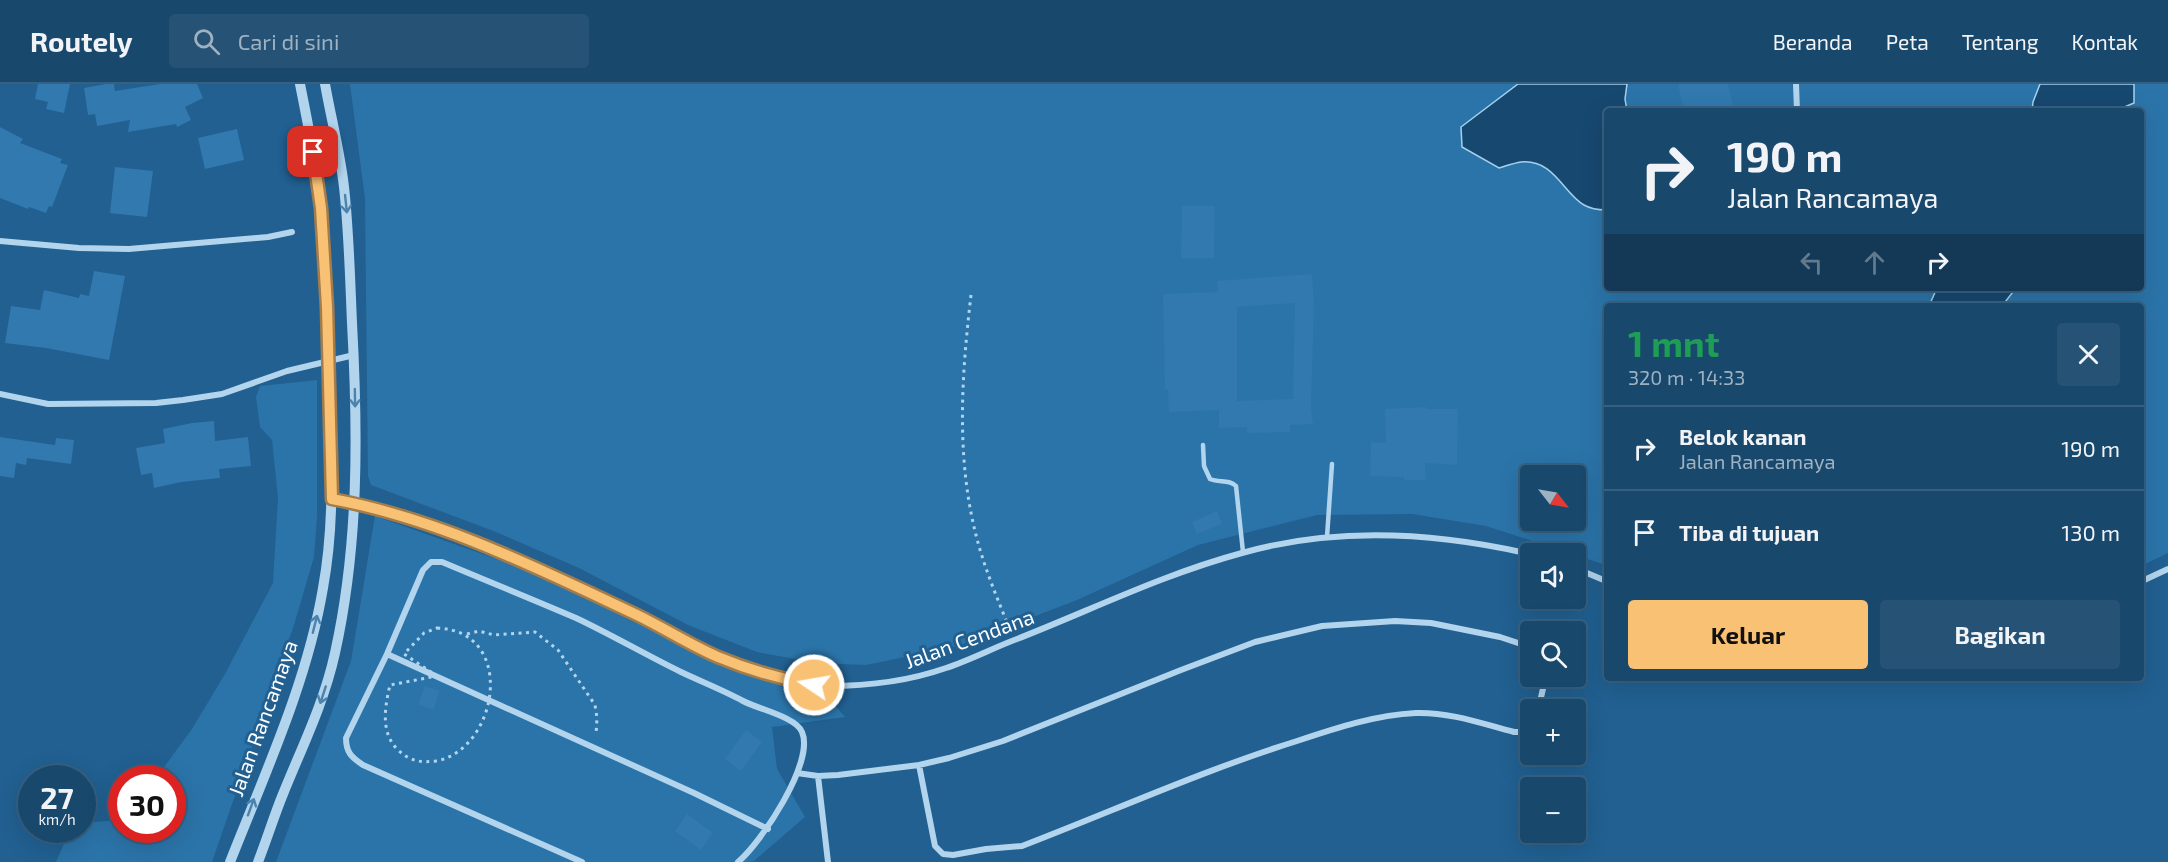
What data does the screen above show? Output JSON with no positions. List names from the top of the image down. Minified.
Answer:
{"streets":{"street":["Jalan Cendana","Jalan Rancamaya"]},"crossings":[["Jalan Cendana","Jalan Rancamaya"]],"north":"bottom right","page":{"header":"Routely","search":"Cari di sini","nav":["Beranda","Peta","Tentang","Kontak"],"turn":["190 m","Jalan Rancamaya"],"heading":["1 mnt","320 m · 14:33"],"list":[{"name":"Belok kanan","note":"Jalan Rancamaya","value":"190 m"},{"name":"Tiba di tujuan","value":"130 m"}],"map_buttons":["+","−"],"buttons":["Keluar","Bagikan"],"speed":"27 km/h","limit":"30"}}
